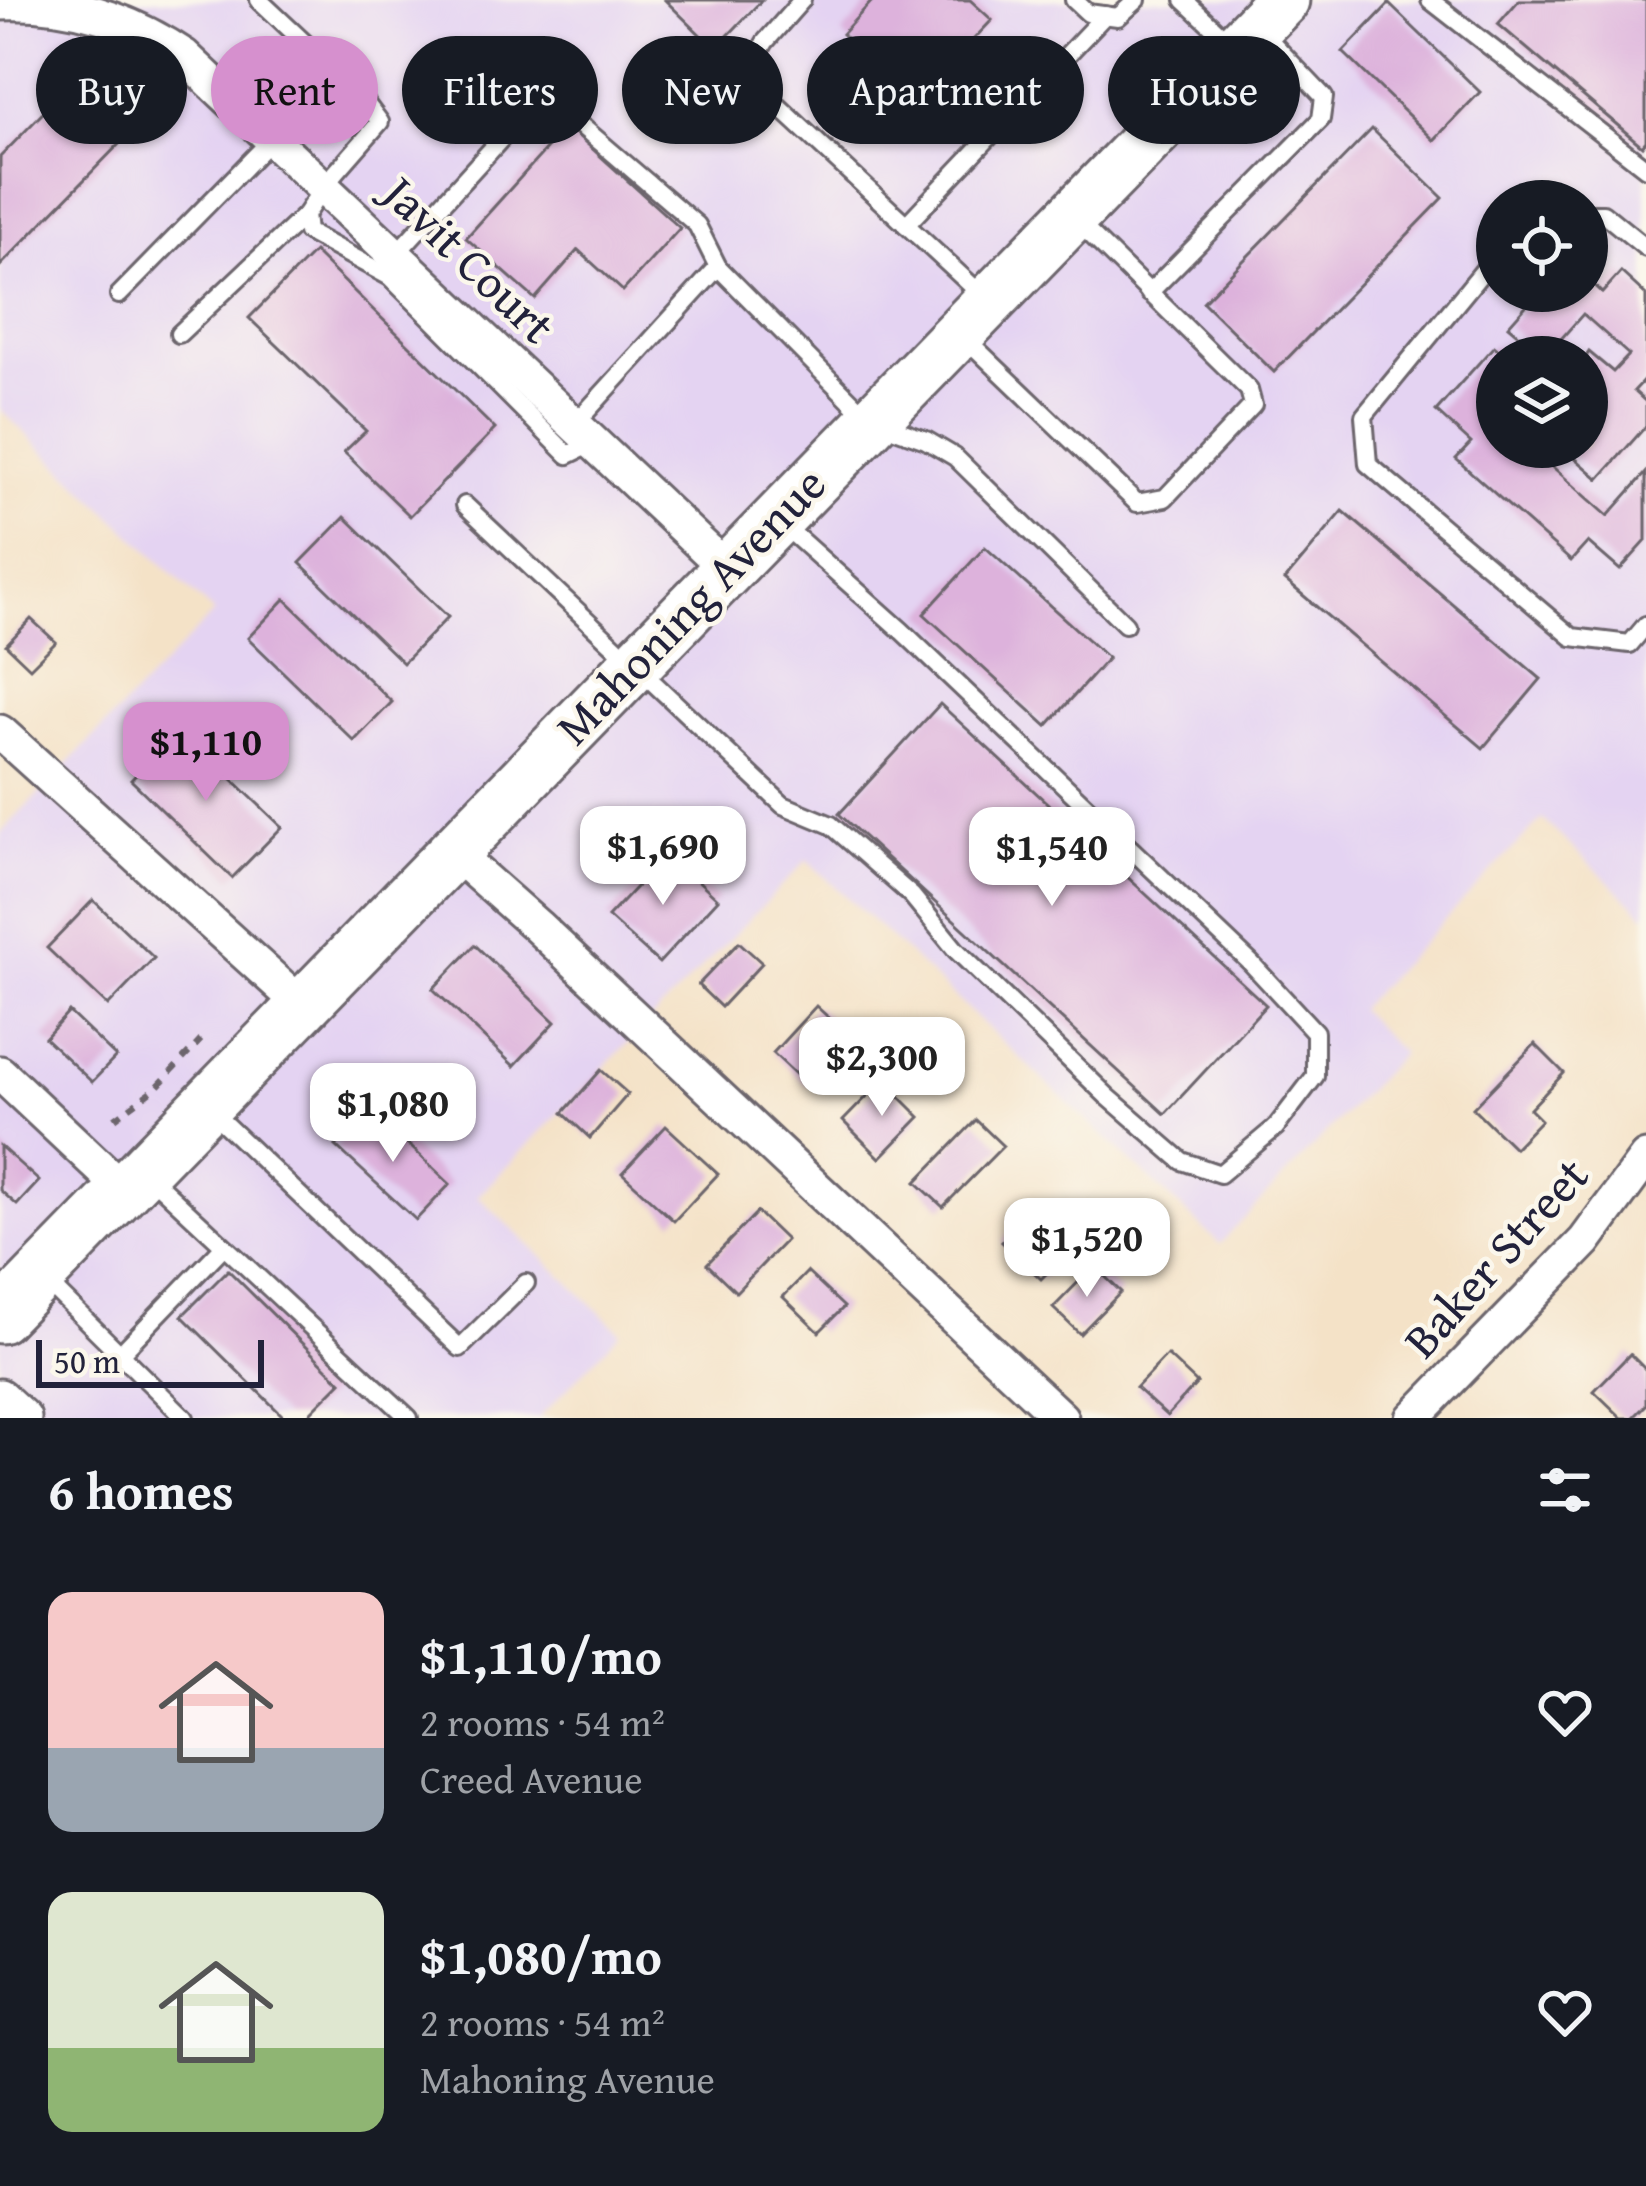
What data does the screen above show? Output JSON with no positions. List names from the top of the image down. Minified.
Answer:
{"streets":{"main road":["Mahoning Avenue"],"street":["Javit Court","Baker Street"]},"crossings":[["Javit Court","Mahoning Avenue"]],"scale_bar":"50 m","page":{"chip":["Buy","Rent","Filters","New","Apartment","House"],"price":["$1,110","$1,690","$1,540","$2,300","$1,080","$1,520"],"scale":"50 m","heading":"6 homes","list":[{"name":"$1,110/mo","note":"2 rooms · 54 m² · Creed Avenue"},{"name":"$1,080/mo","note":"2 rooms · 54 m² · Mahoning Avenue"}]}}
